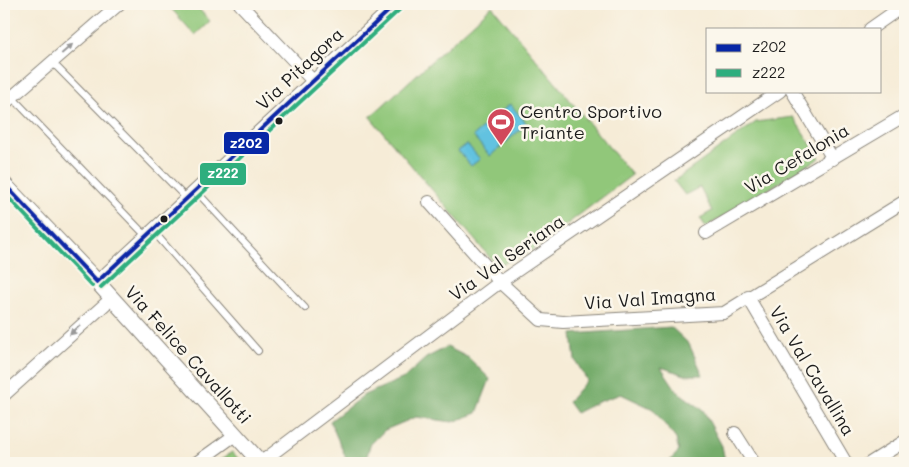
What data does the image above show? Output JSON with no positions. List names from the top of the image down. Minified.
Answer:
{"streets":{"street":["Via Pitagora","Via Cefalonia","Via Val Seriana","Via Val Imagna","Via Felice Cavallotti","Via Val Cavallina"]},"crossings":[["Via Pitagora","Via Felice Cavallotti"],["Via Val Seriana","Via Val Imagna"],["Via Val Seriana","Via Felice Cavallotti"],["Via Val Imagna","Via Val Cavallina"]],"places":{"sports":["Centro Sportivo Triante"]},"lines":["transit line z202","transit line z222"],"legend":["z202","z222"]}
